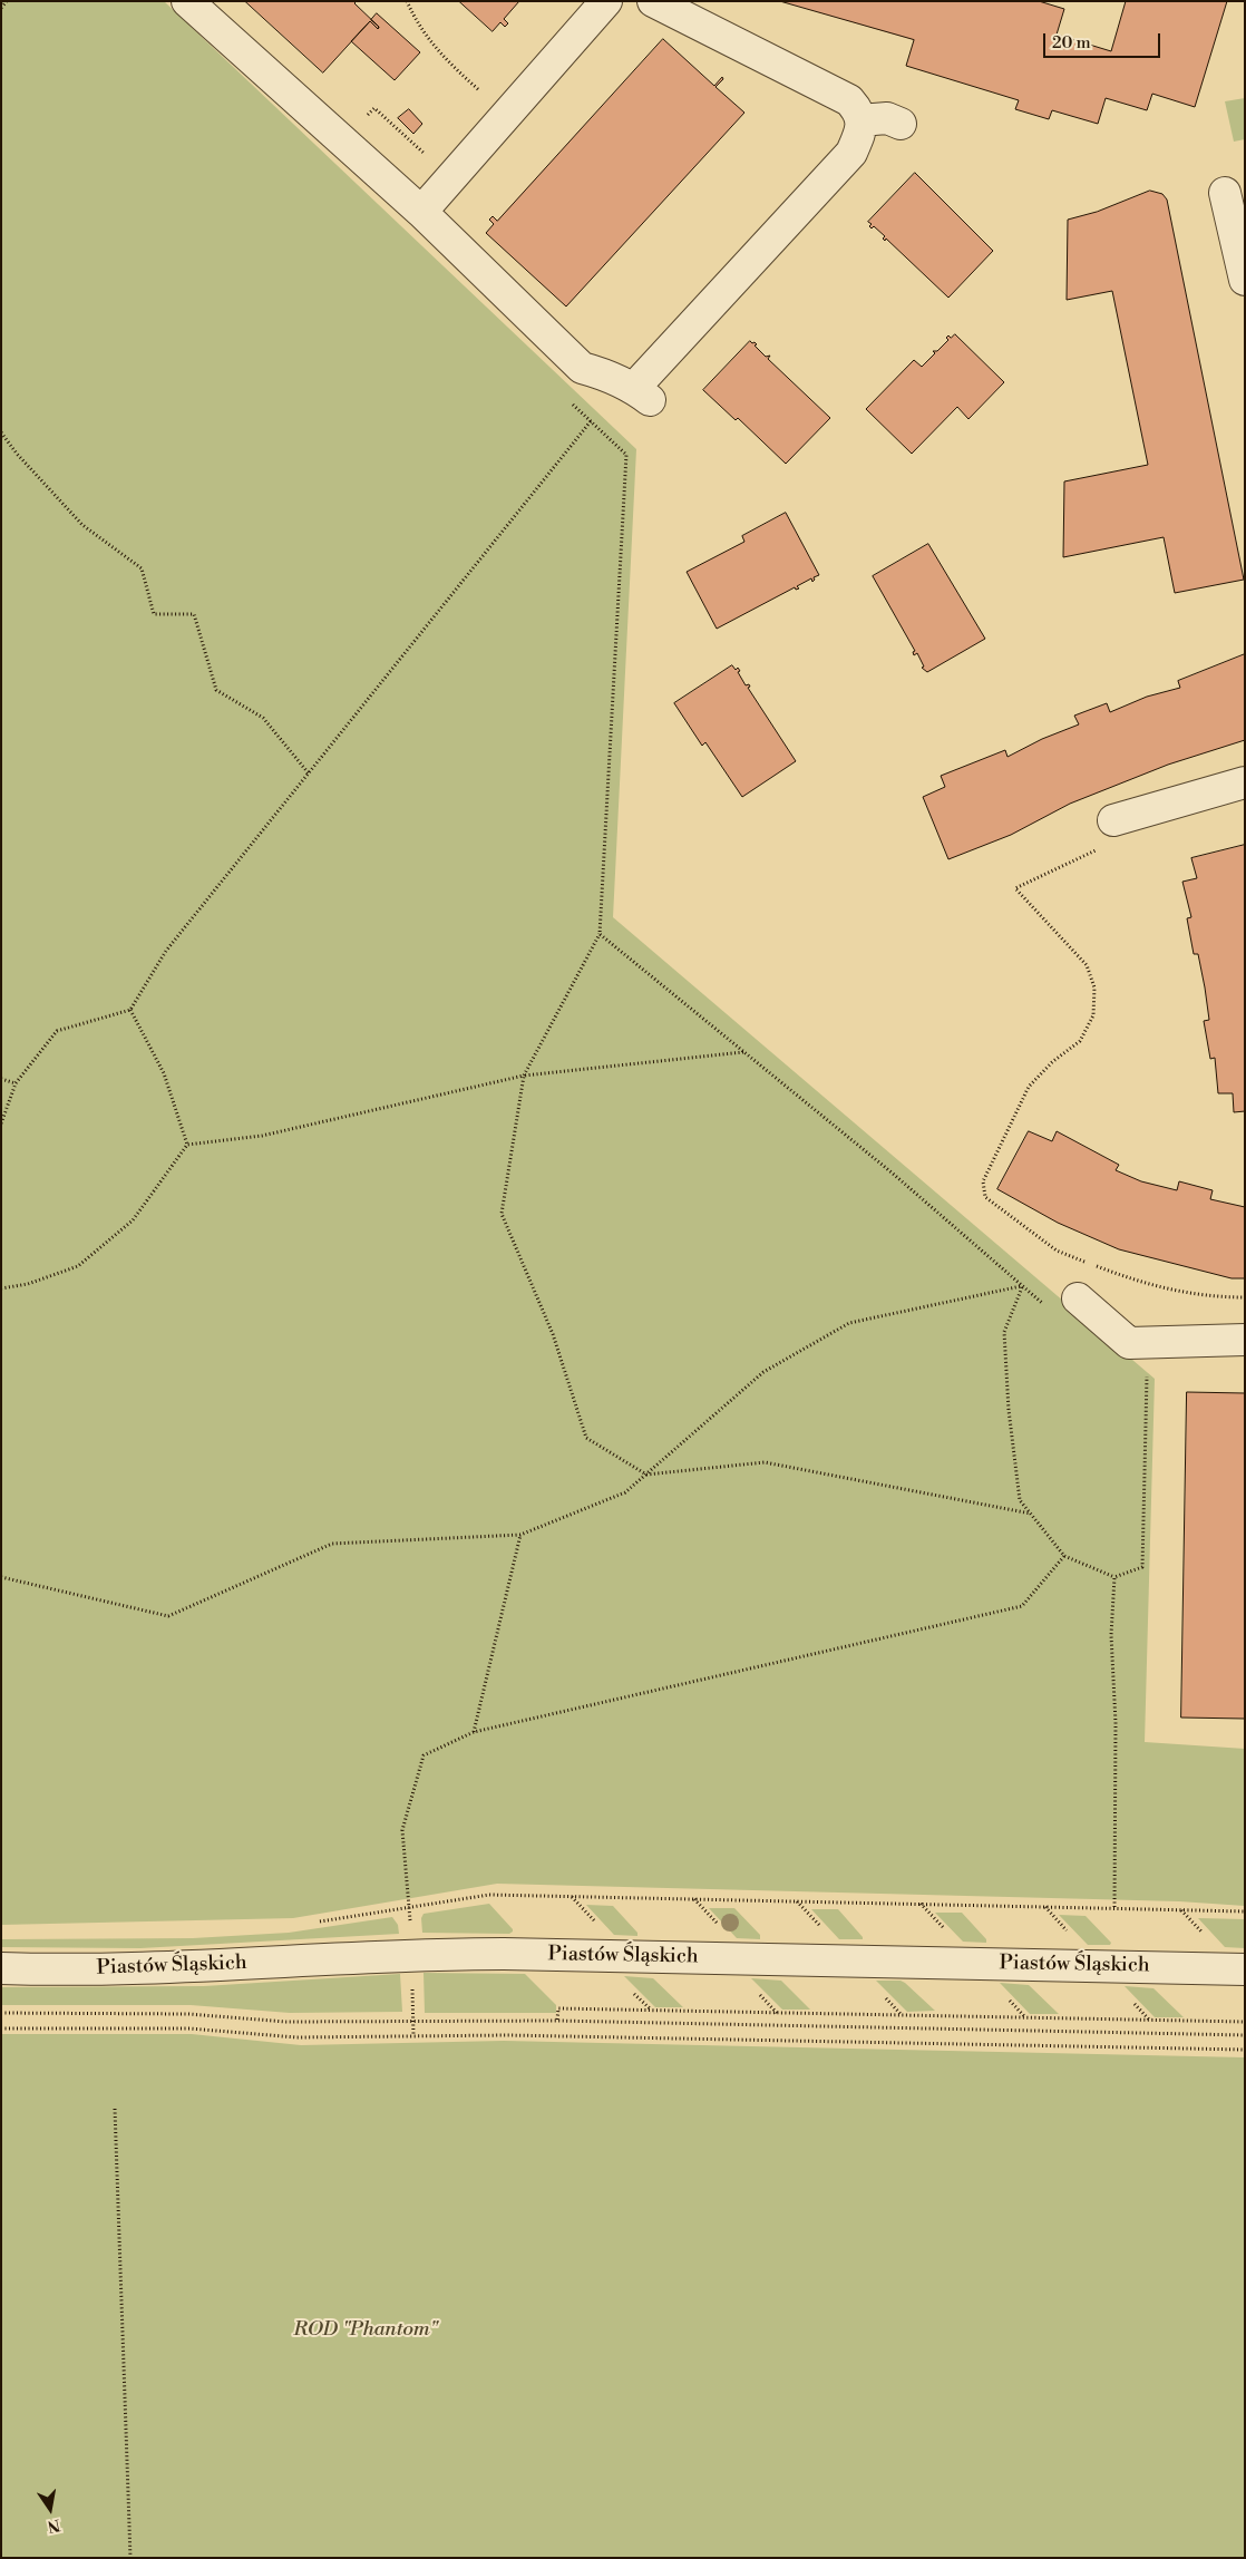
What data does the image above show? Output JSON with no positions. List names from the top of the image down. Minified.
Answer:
{"streets":{"street":["Piastów Śląskich"]},"parks":["ROD \"Phantom\""],"scale_bar":"20 m","north":"bottom"}
